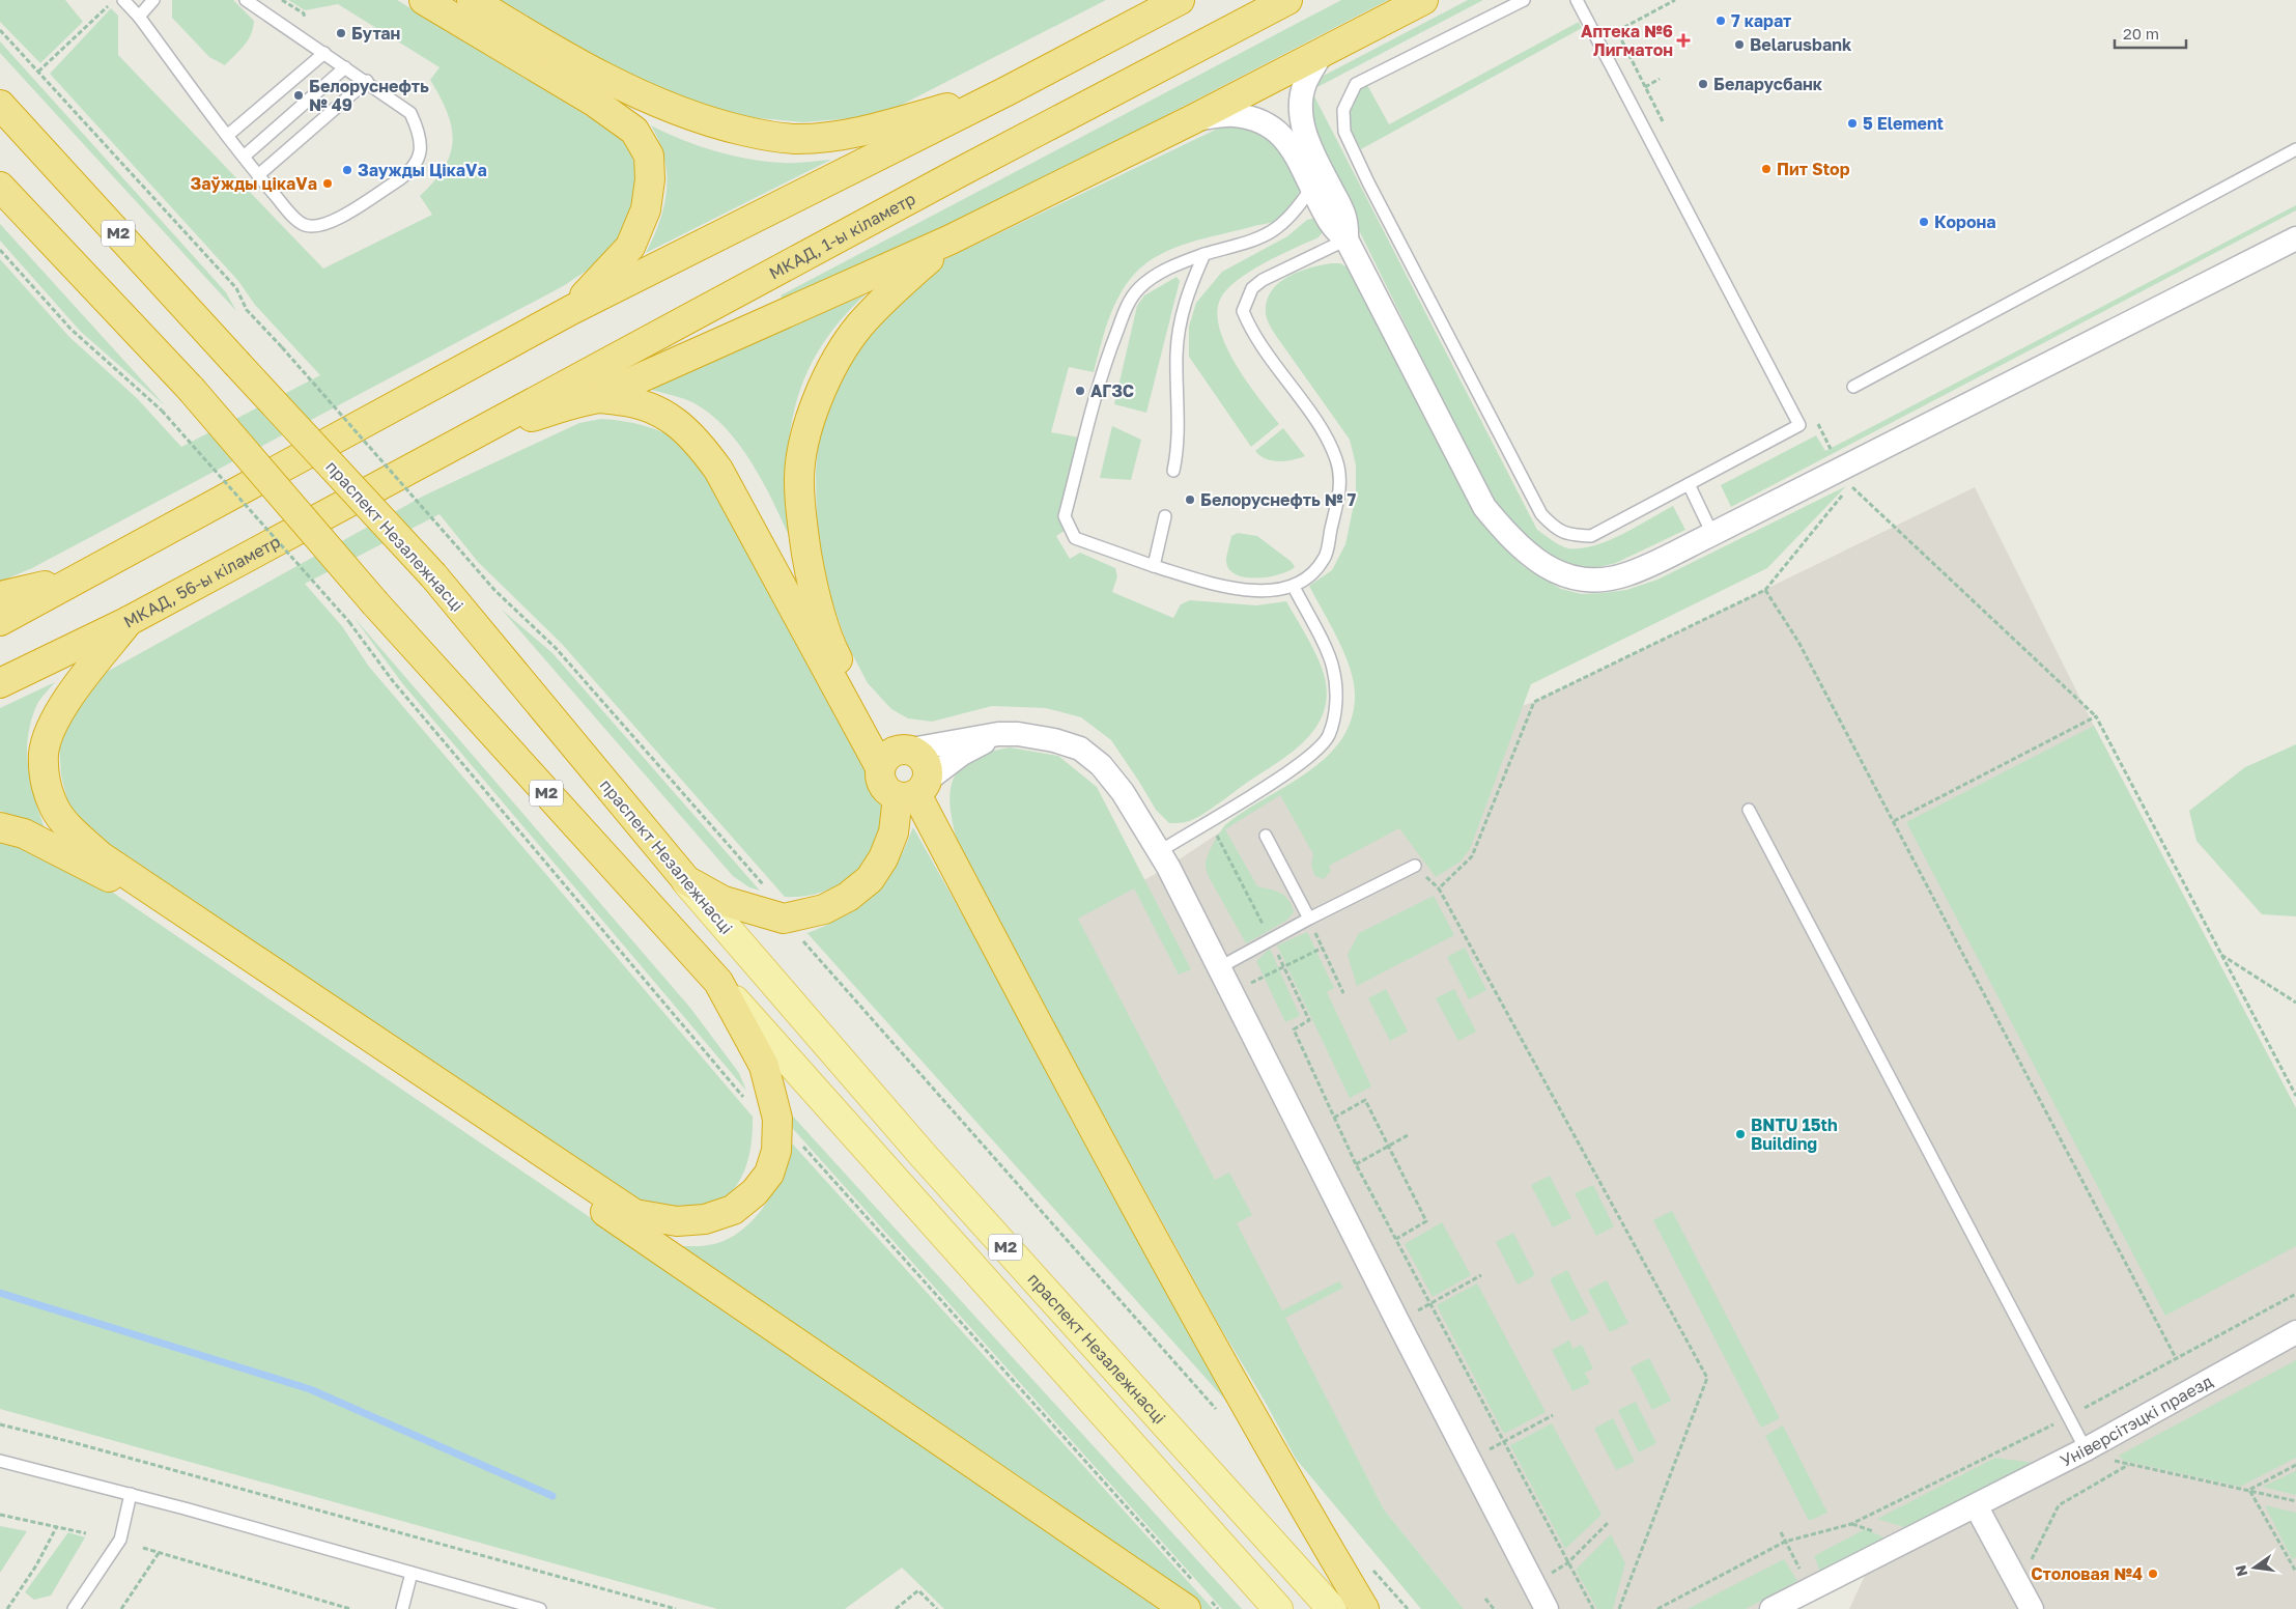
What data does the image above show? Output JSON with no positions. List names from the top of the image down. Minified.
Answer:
{"streets":{"highway":["М2","МКАД, 1-ы кіламетр","праспект Незалежнасці","МКАД, 56-ы кіламетр"],"street":["Універсітэцкі праезд"]},"crossings":[["МКАД, 1-ы кіламетр","МКАД, 56-ы кіламетр"]],"places":{"other":["7 карат","Бутан","Belarusbank","Беларусбанк","Белоруснефть № 49","5 Element","Пит Stop","Заужды ЦікаVа","Заўжды цікаVа","Корона","АГЗС","Белоруснефть № 7","BNTU 15th Building","Столовая №4"],"health":["Аптека №6 Лигматон"]},"scale_bar":"20 m","north":"left"}
